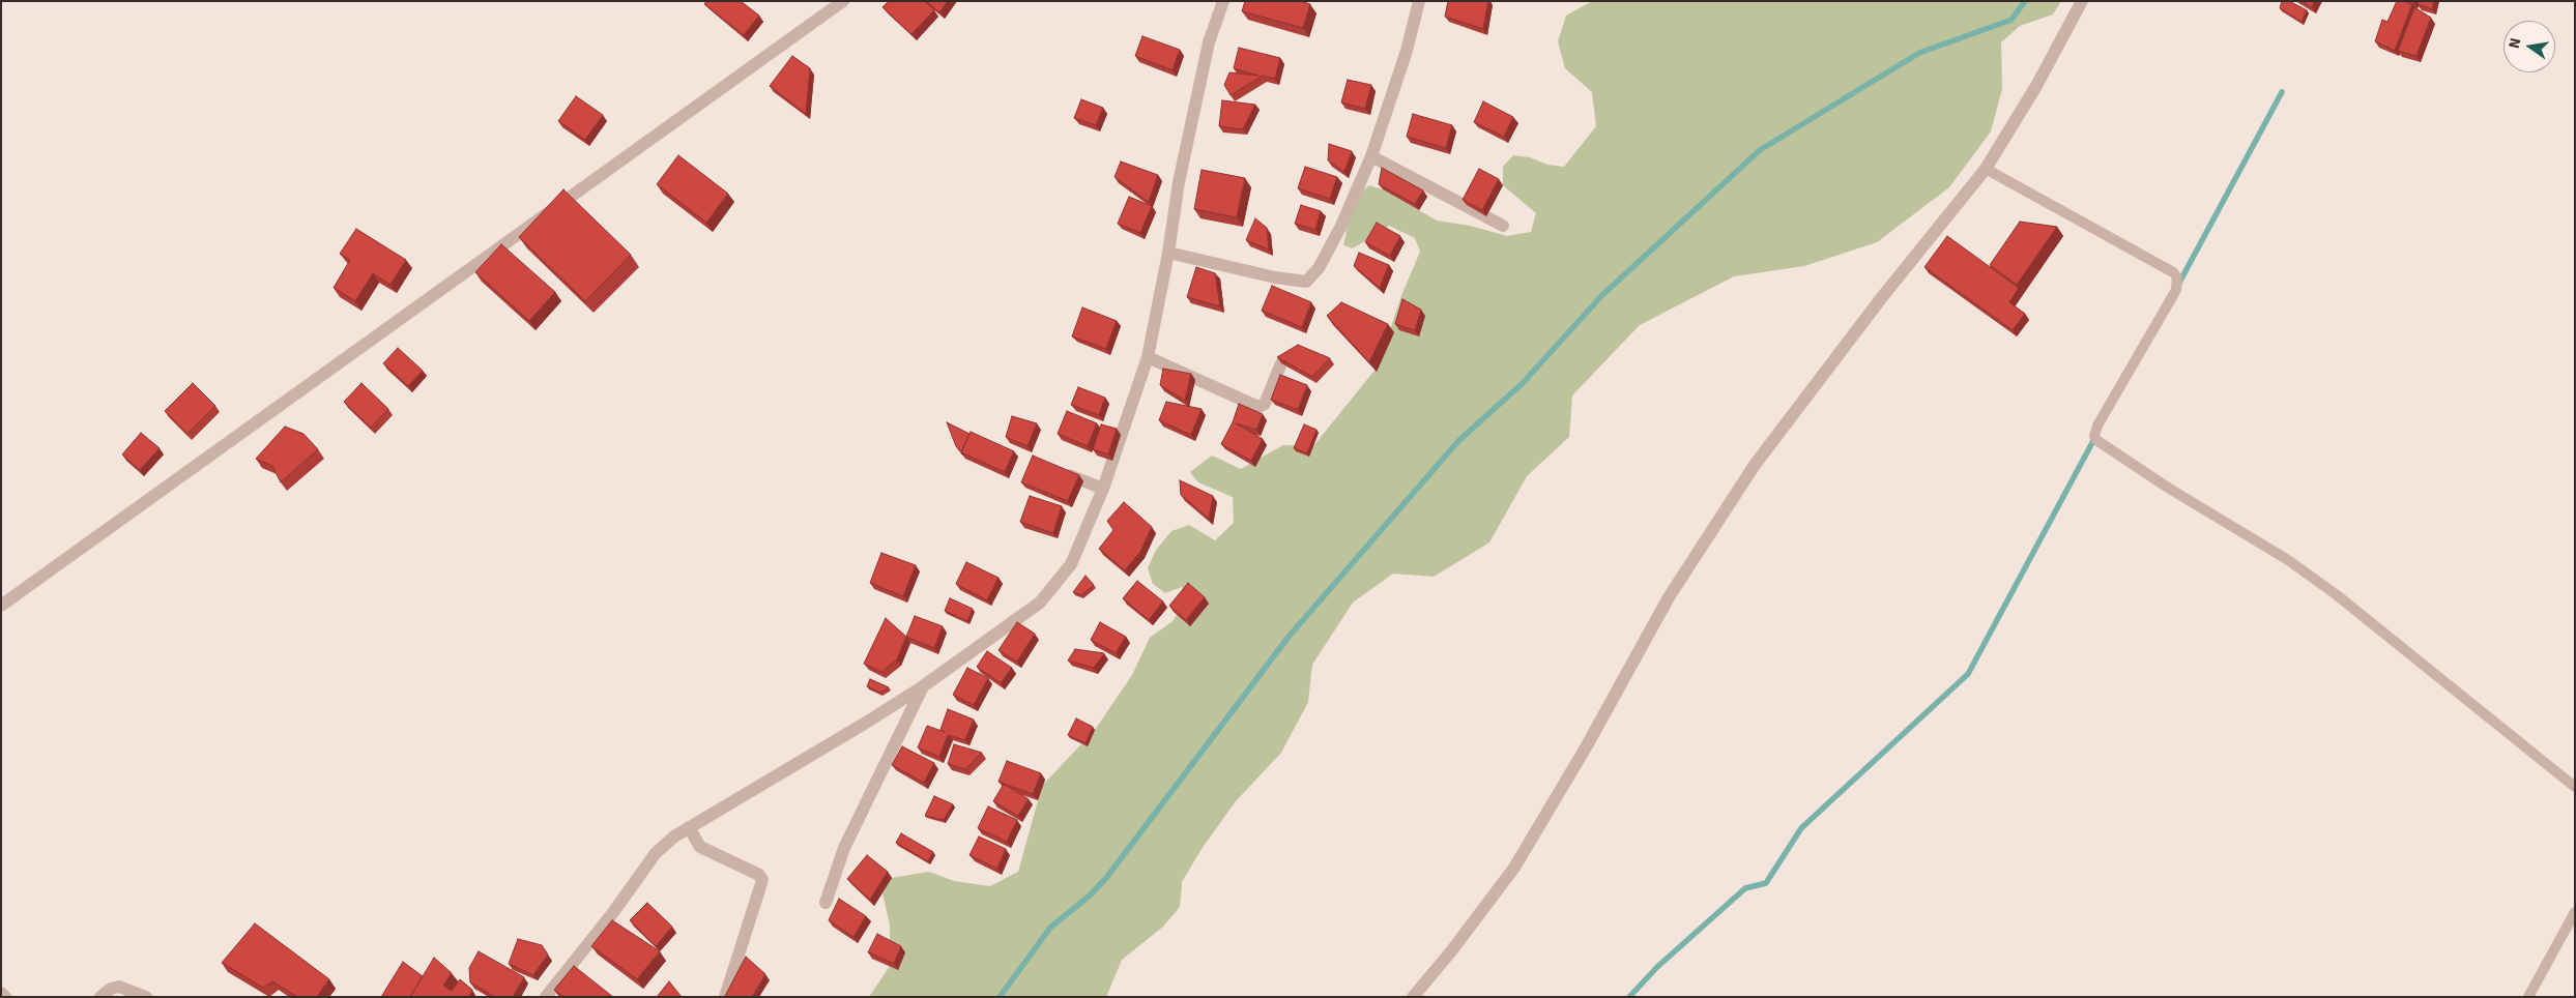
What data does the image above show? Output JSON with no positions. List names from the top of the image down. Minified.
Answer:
{"north":"left"}
